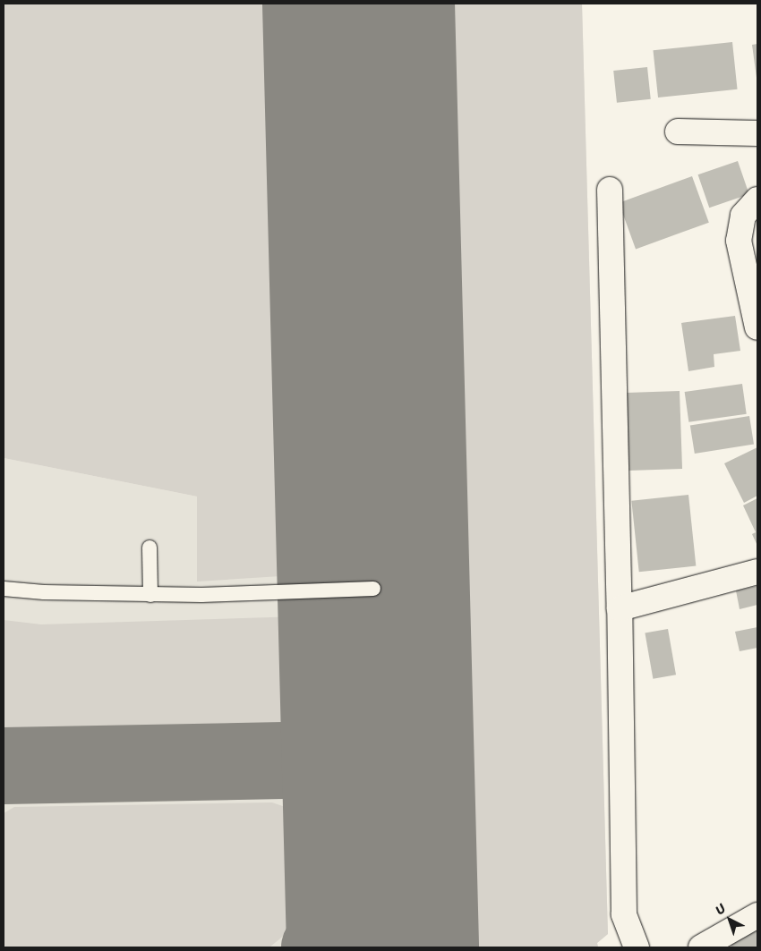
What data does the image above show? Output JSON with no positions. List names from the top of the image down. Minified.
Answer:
{"north":"top left"}
